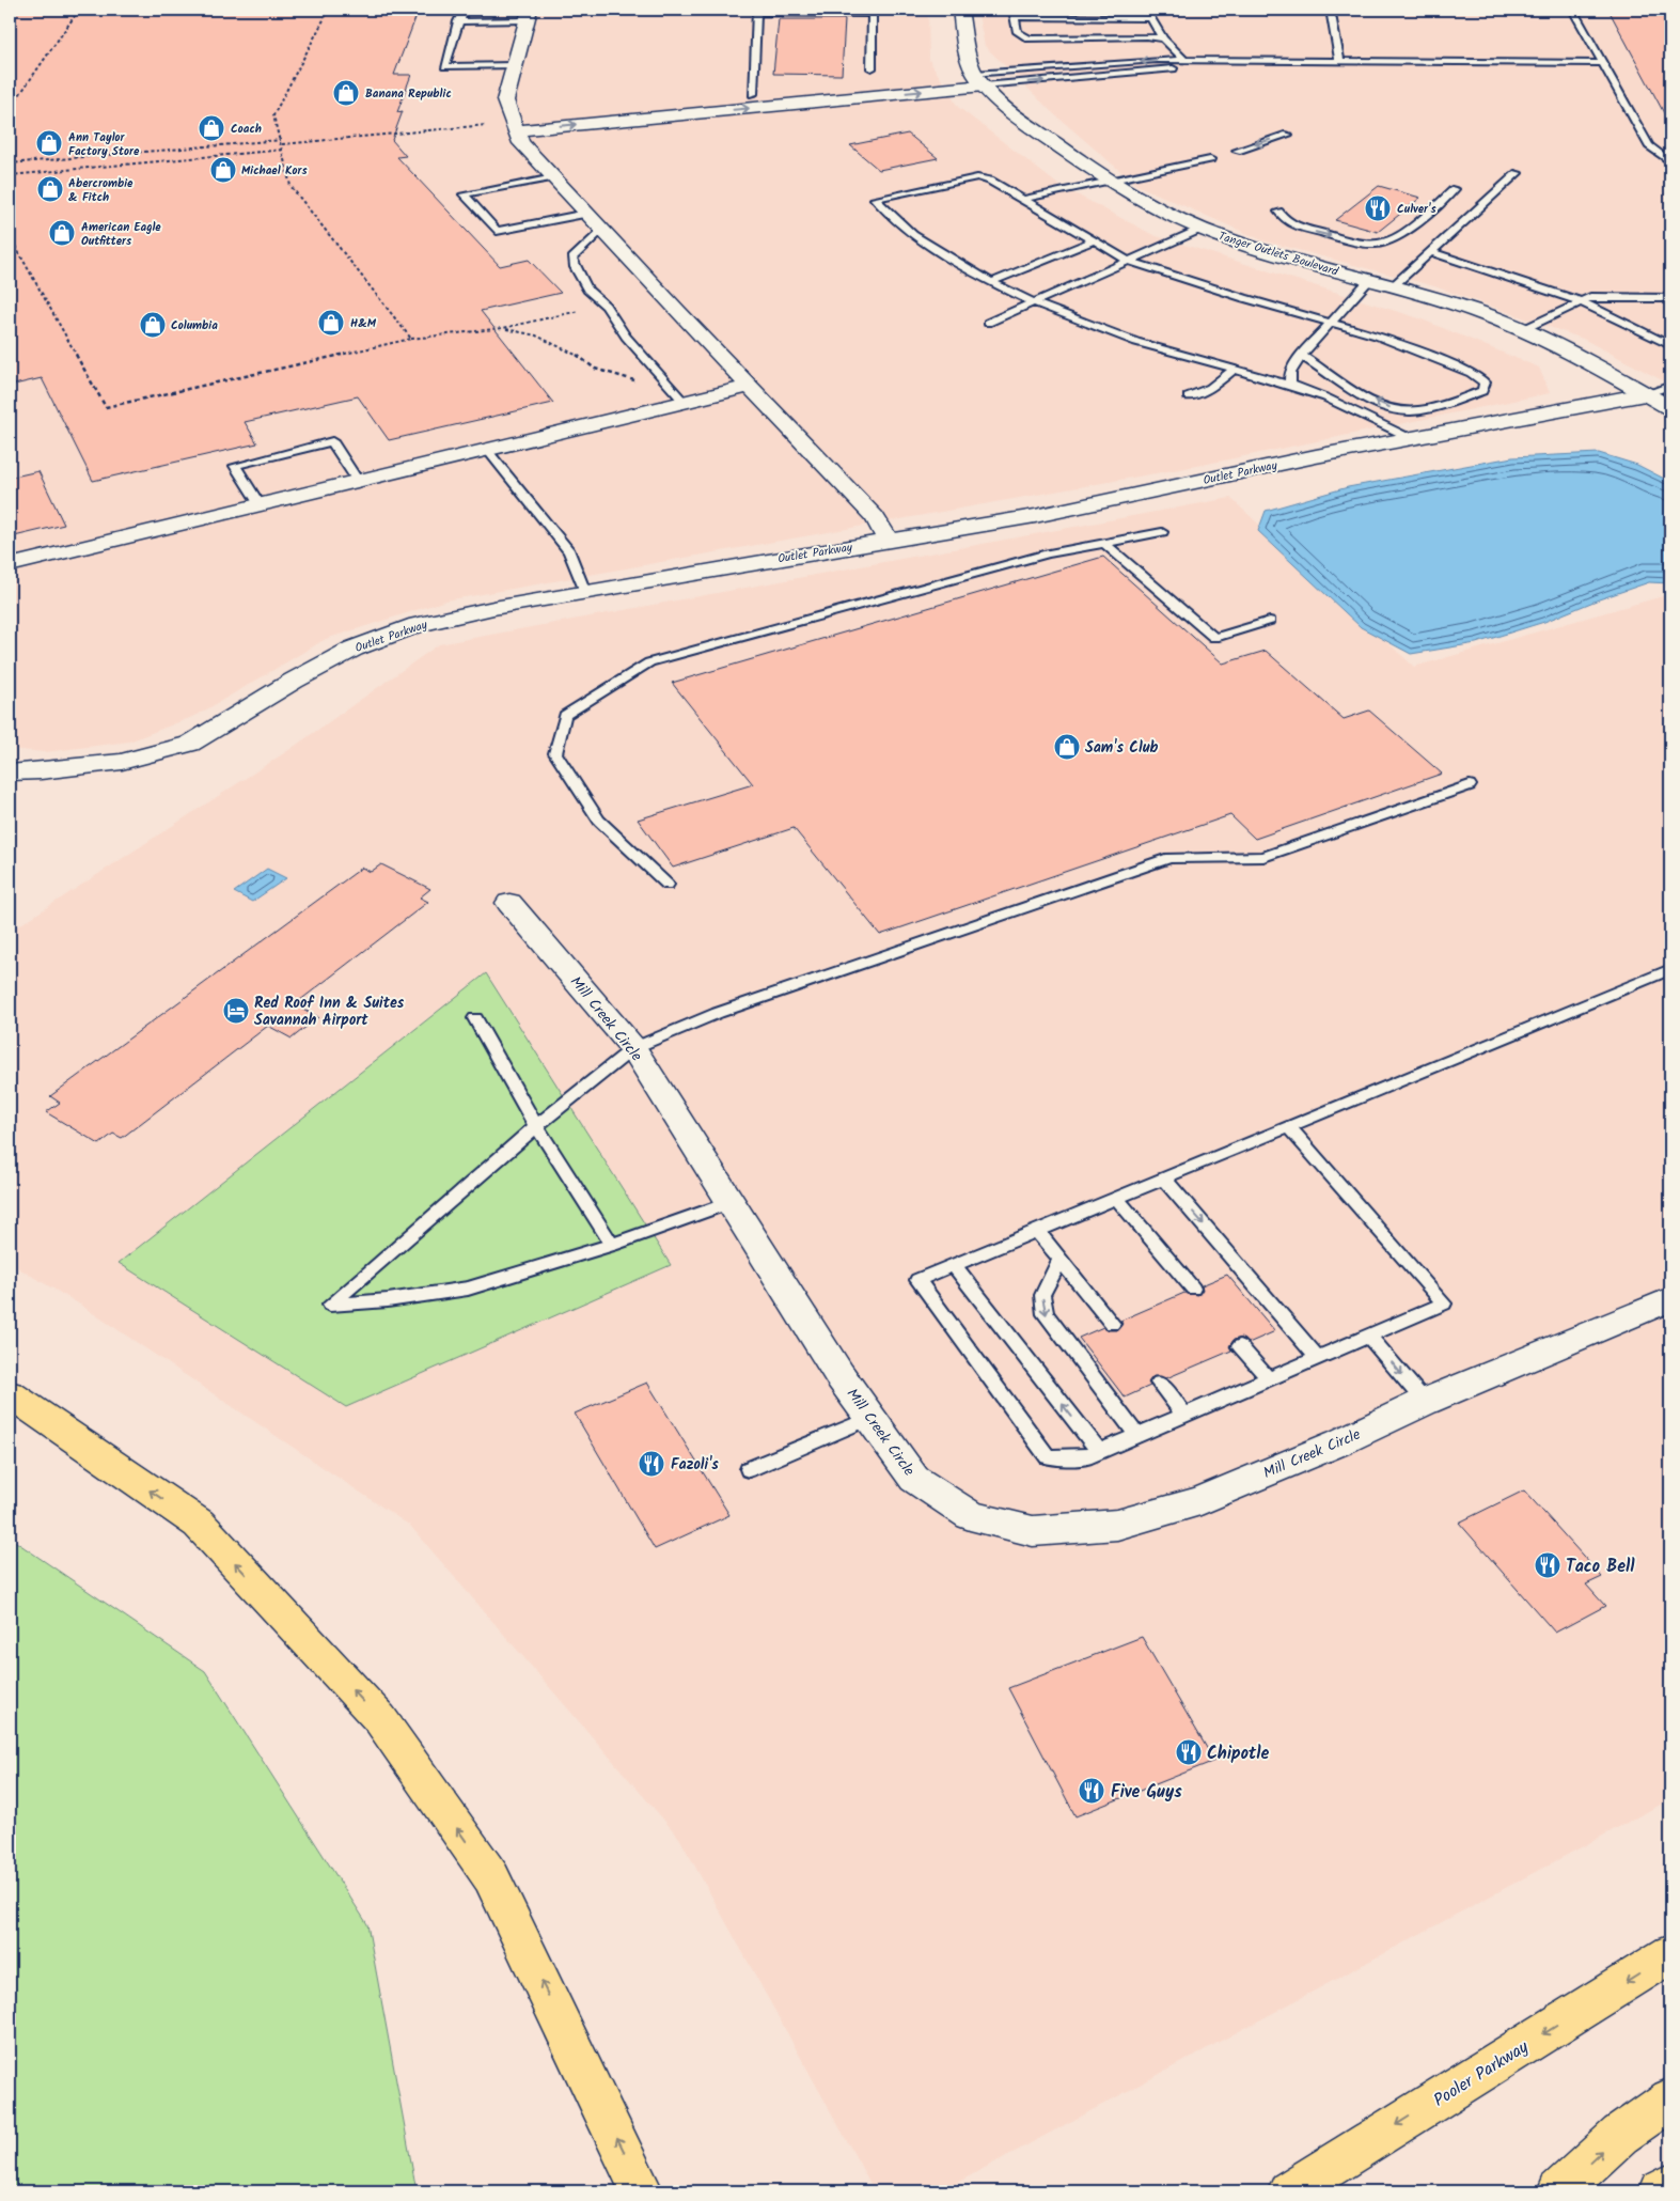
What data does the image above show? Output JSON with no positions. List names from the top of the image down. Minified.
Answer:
{"streets":{"main road":["Pooler Parkway"],"street":["Tanger Outlets Boulevard","Outlet Parkway","Mill Creek Circle"]},"crossings":[["Tanger Outlets Boulevard","Outlet Parkway"]],"places":{"shop":["Banana Republic","Coach","Ann Taylor Factory Store","Michael Kors","Abercrombie & Fitch","American Eagle Outfitters","H&M","Columbia","Sam's Club"],"restaurant":["Culver's","Fazoli's","Taco Bell","Chipotle","Five Guys"],"hotel":["Red Roof Inn & Suites Savannah Airport"]}}
